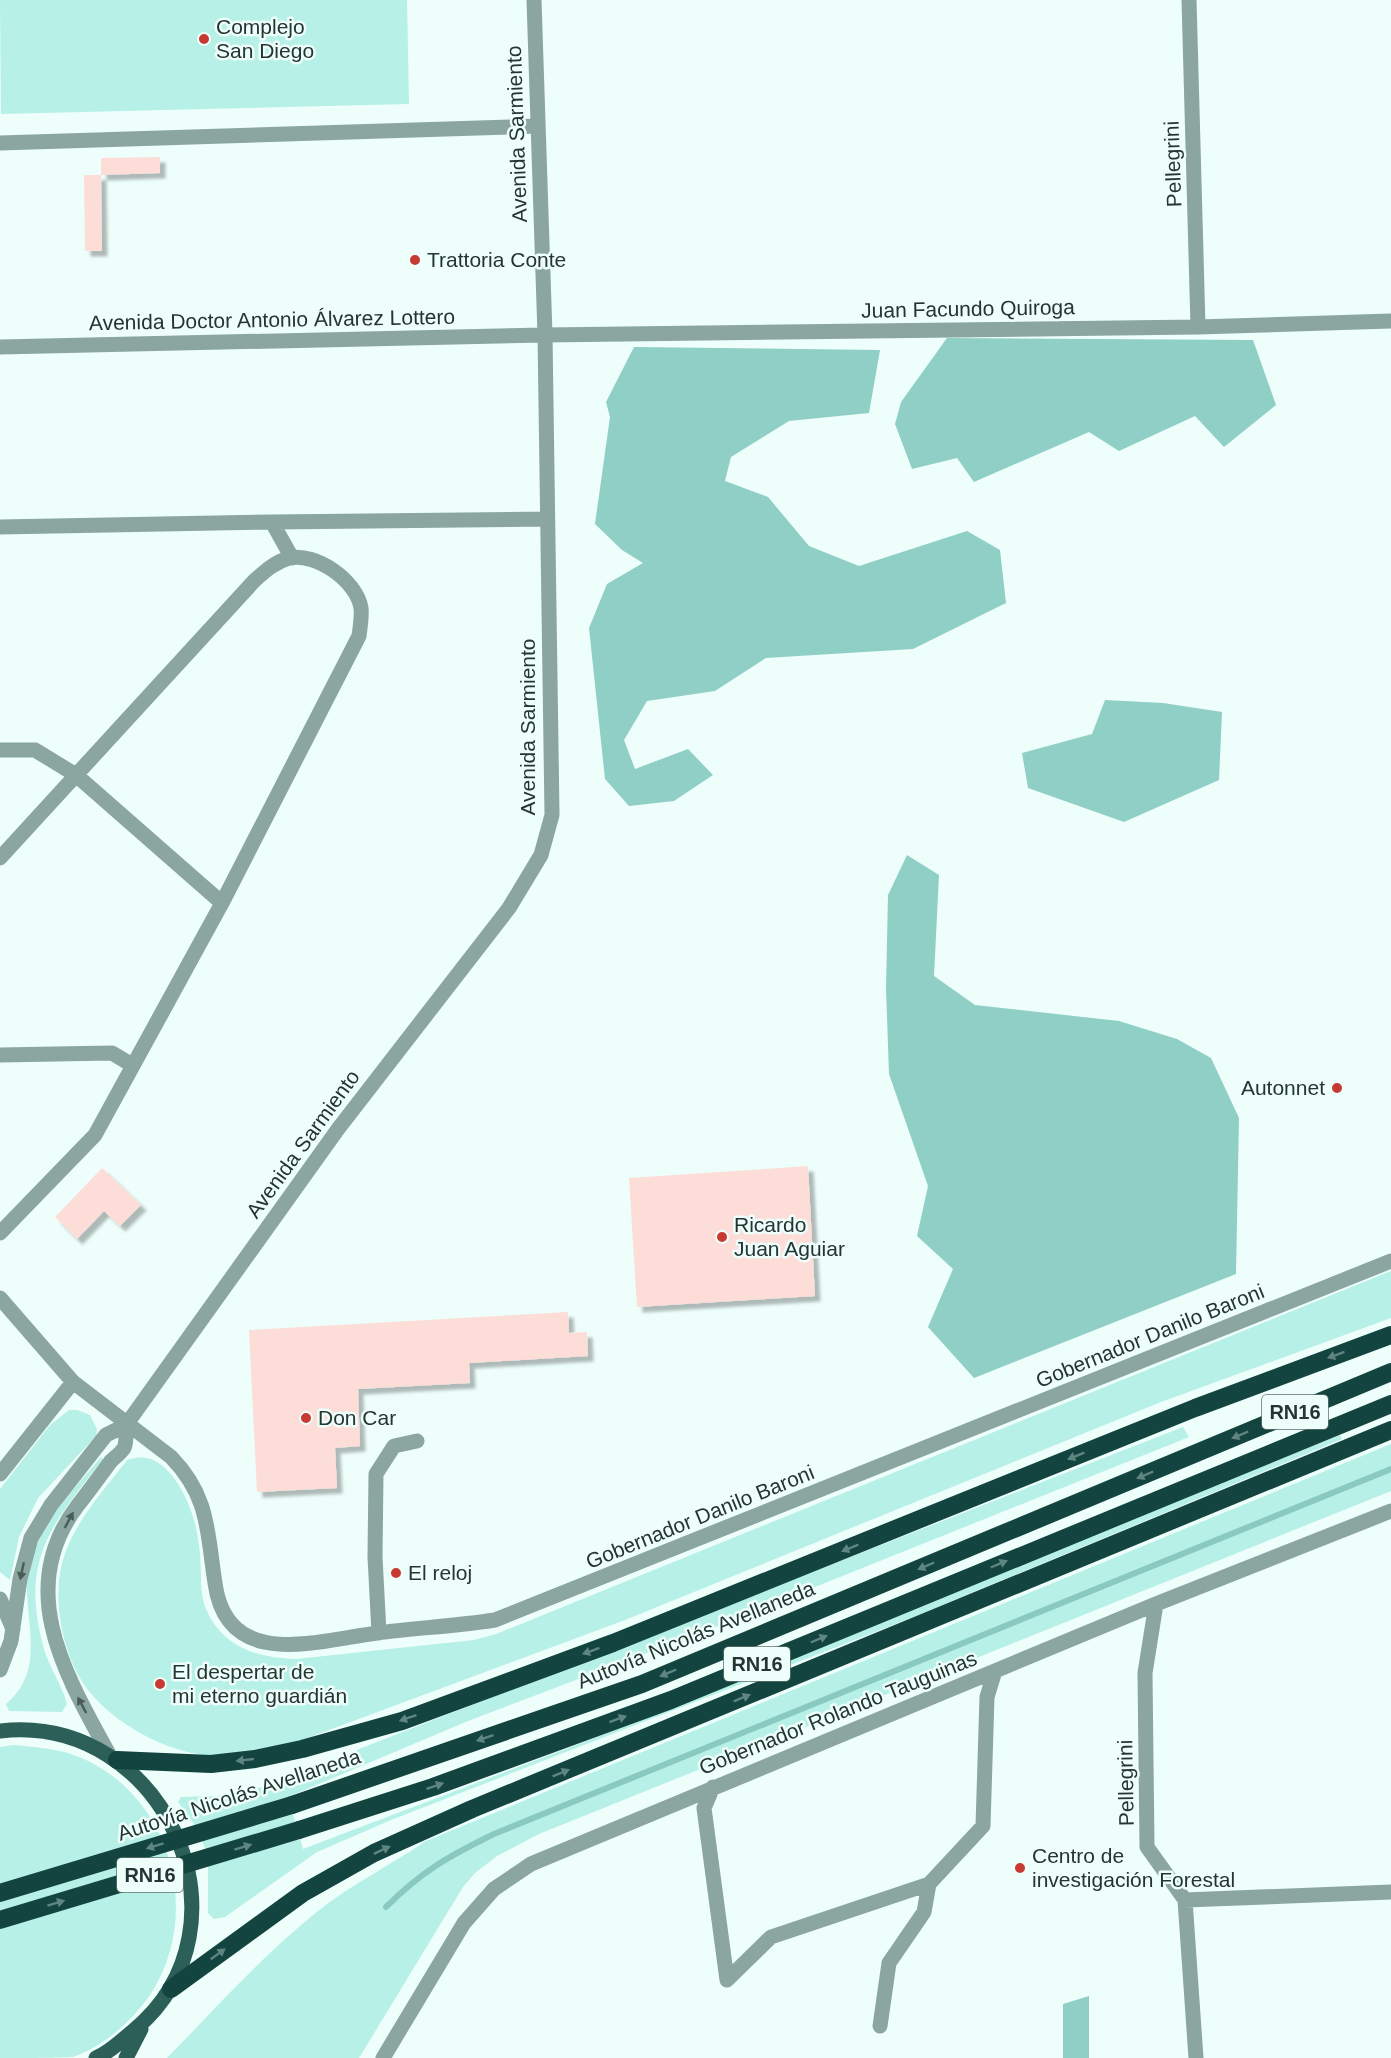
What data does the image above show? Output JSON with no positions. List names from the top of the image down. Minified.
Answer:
{"streets":{"highway":["RN16","Autovía Nicolás Avellaneda"],"street":["Avenida Sarmiento","Pellegrini","Juan Facundo Quiroga","Avenida Doctor Antonio Álvarez Lottero","Gobernador Danilo Baroni","Gobernador Rolando Tauguinas"]},"crossings":[["Avenida Sarmiento","Juan Facundo Quiroga"],["Avenida Sarmiento","Avenida Doctor Antonio Álvarez Lottero"],["Avenida Sarmiento","Gobernador Danilo Baroni"],["Pellegrini","Juan Facundo Quiroga"],["Pellegrini","Gobernador Rolando Tauguinas"],["Juan Facundo Quiroga","Avenida Doctor Antonio Álvarez Lottero"]],"places":["Complejo San Diego","Trattoria Conte","Autonnet","Ricardo Juan Aguiar","Don Car","El reloj","El despertar de mi eterno guardián","Centro de investigación Forestal"]}
